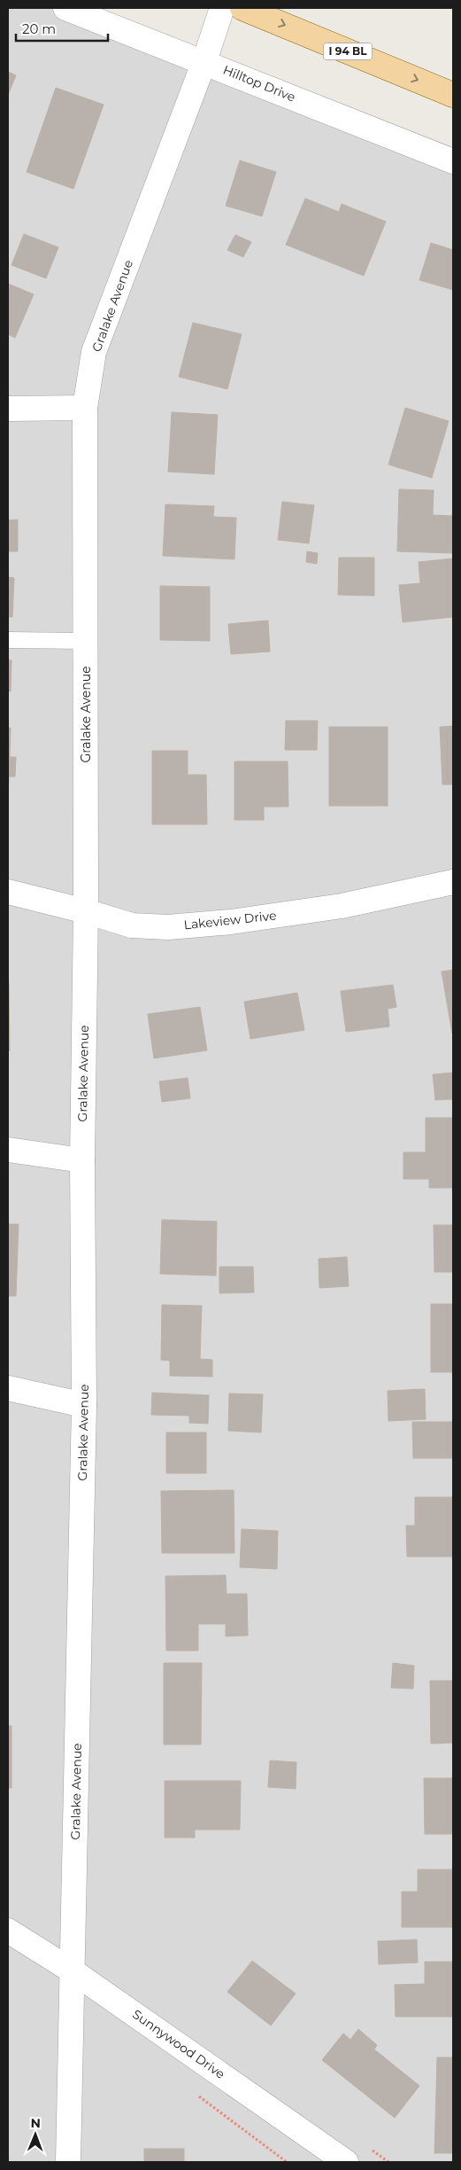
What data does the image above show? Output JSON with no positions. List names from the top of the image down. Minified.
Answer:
{"streets":{"main road":["I 94 BL"],"street":["Hilltop Drive","Gralake Avenue","Lakeview Drive","Sunnywood Drive"]},"crossings":[["Hilltop Drive","Gralake Avenue"],["Gralake Avenue","Lakeview Drive"],["Gralake Avenue","Sunnywood Drive"]],"scale_bar":"20 m","north":"top"}
